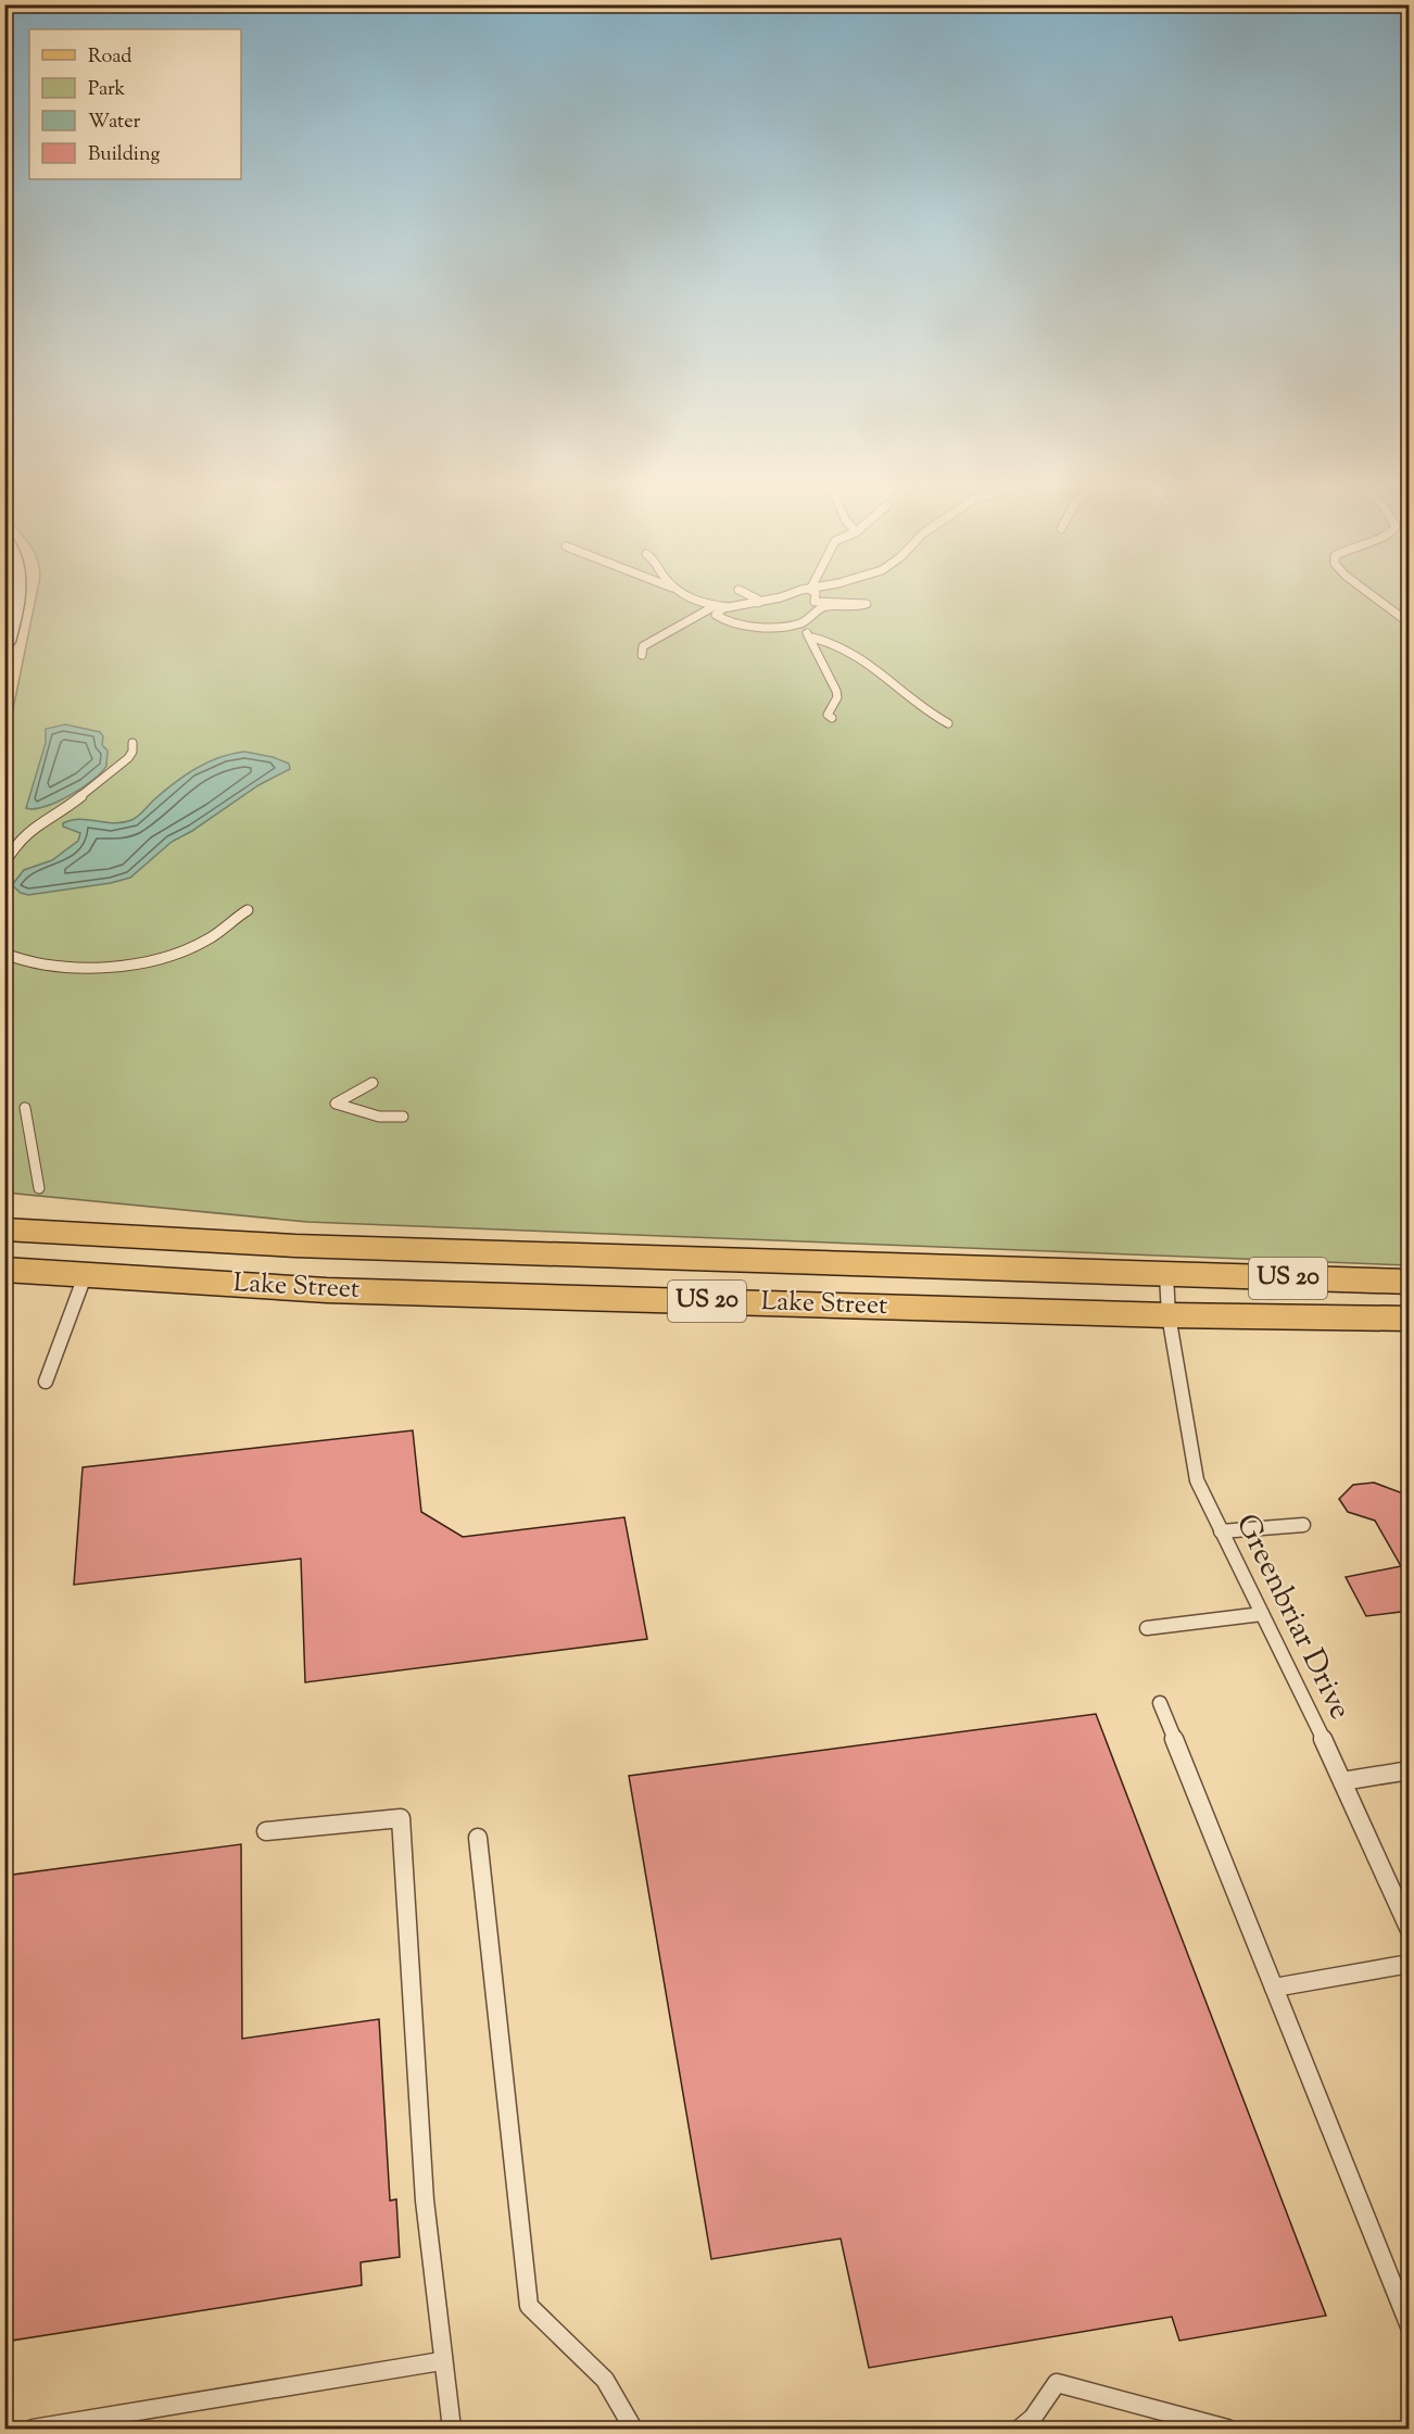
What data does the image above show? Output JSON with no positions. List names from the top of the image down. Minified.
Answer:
{"streets":{"main road":["US 20","Lake Street"],"lane":["Greenbriar Drive"]},"crossings":[["Lake Street","Greenbriar Drive"]],"legend":["Road","Park","Water","Building"]}
